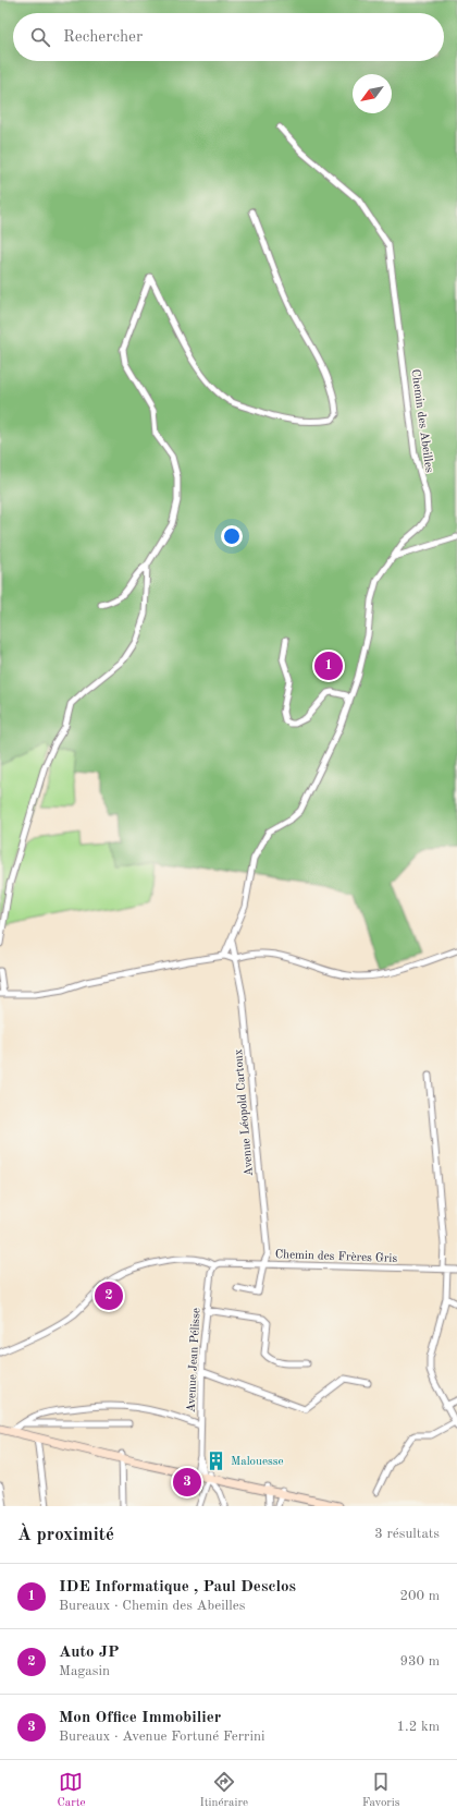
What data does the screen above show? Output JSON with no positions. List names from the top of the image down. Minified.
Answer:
{"streets":{"street":["Chemin des Abeilles","Avenue Léopold Cartoux","Chemin des Frères Gris","Avenue Jean Pélisse"]},"crossings":[["Avenue Léopold Cartoux","Chemin des Frères Gris"],["Chemin des Frères Gris","Avenue Jean Pélisse"]],"places":{"building":["Malouesse"]},"north":"bottom left","page":{"search":"Rechercher","pins":["1","2","3"],"heading":["À proximité","3 résultats"],"list":[{"mark":"1","name":"IDE Informatique , Paul Desclos","note":"Bureaux · Chemin des Abeilles","value":"200 m"},{"mark":"2","name":"Auto JP","note":"Magasin","value":"930 m"},{"mark":"3","name":"Mon Office Immobilier","note":"Bureaux · Avenue Fortuné Ferrini","value":"1.2 km"}],"nav":["Carte","Itinéraire","Favoris"]}}
